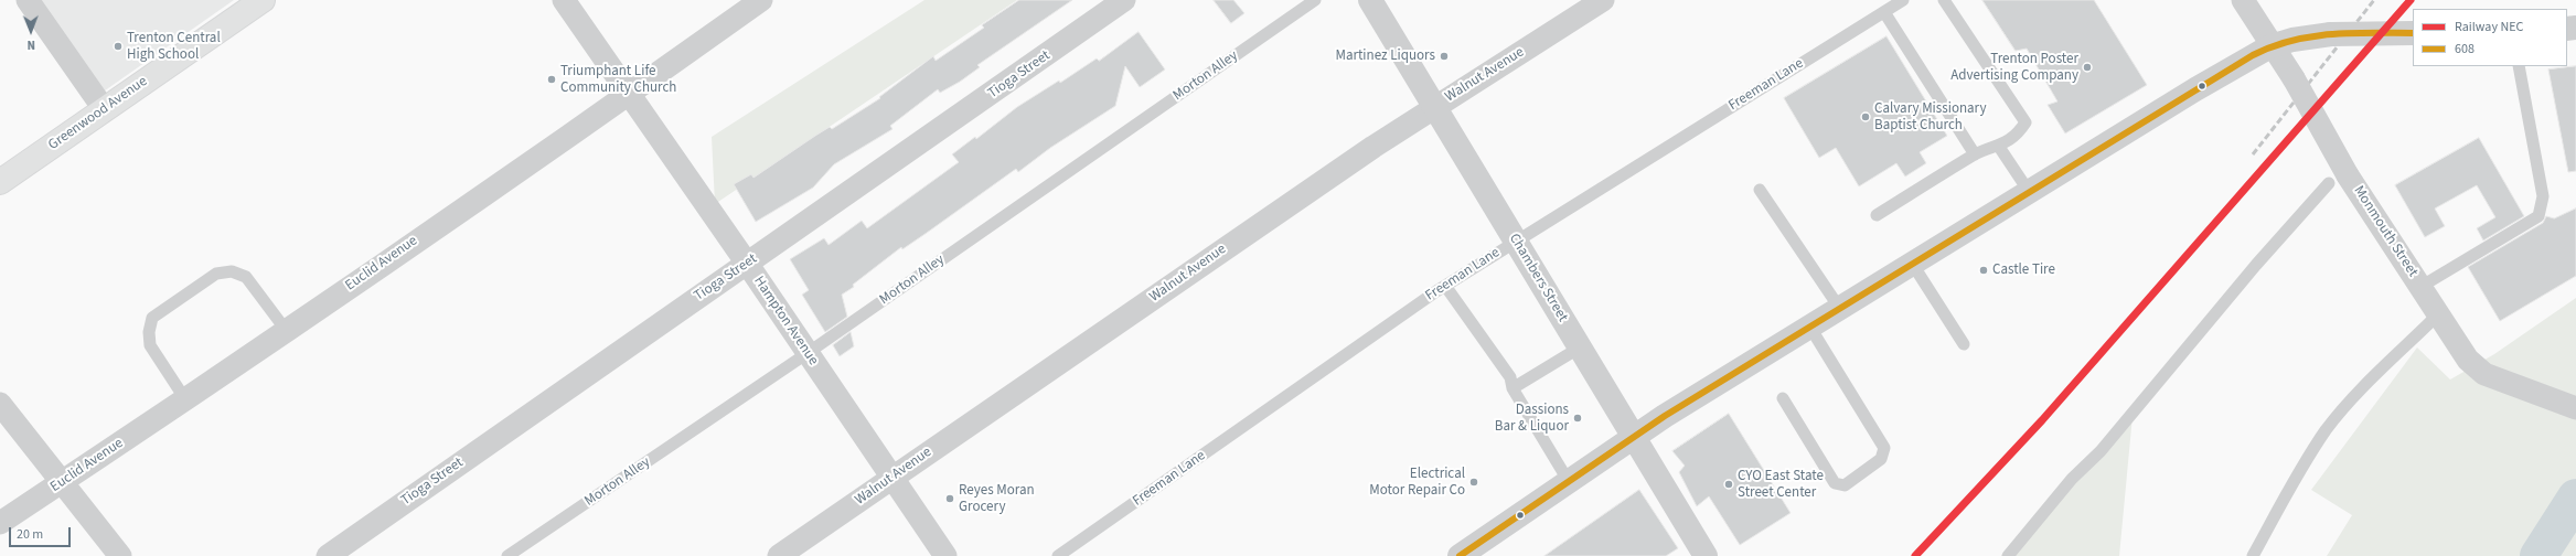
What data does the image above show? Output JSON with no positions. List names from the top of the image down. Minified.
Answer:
{"streets":{"main road":["Greenwood Avenue"],"street":["Tioga Street","Walnut Avenue","Monmouth Street","Euclid Avenue","Chambers Street","Hampton Avenue"],"lane":["Morton Alley","Freeman Lane"]},"crossings":[["Tioga Street","Hampton Avenue"],["Walnut Avenue","Chambers Street"],["Walnut Avenue","Hampton Avenue"],["Morton Alley","Hampton Avenue"],["Freeman Lane","Chambers Street"],["Euclid Avenue","Hampton Avenue"]],"places":["Trenton Central High School","Martinez Liquors","Trenton Poster Advertising Company","Triumphant Life Community Church","Calvary Missionary Baptist Church","Castle Tire","Dassions Bar & Liquor","Electrical Motor Repair Co","CYO East State Street Center","Reyes Moran Grocery"],"lines":["rail line NEC","transit line 608"],"legend":["Railway NEC","608"],"scale_bar":"20 m","north":"bottom"}
